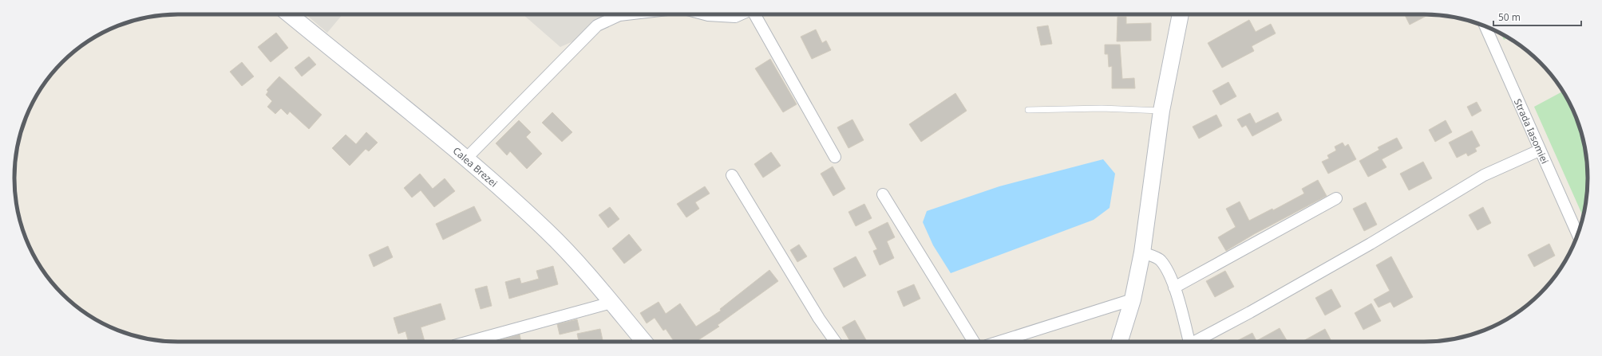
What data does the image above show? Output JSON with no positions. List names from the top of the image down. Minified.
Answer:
{"streets":{"street":["Strada Iasomiei","Calea Brezei"]},"scale_bar":"50 m"}
